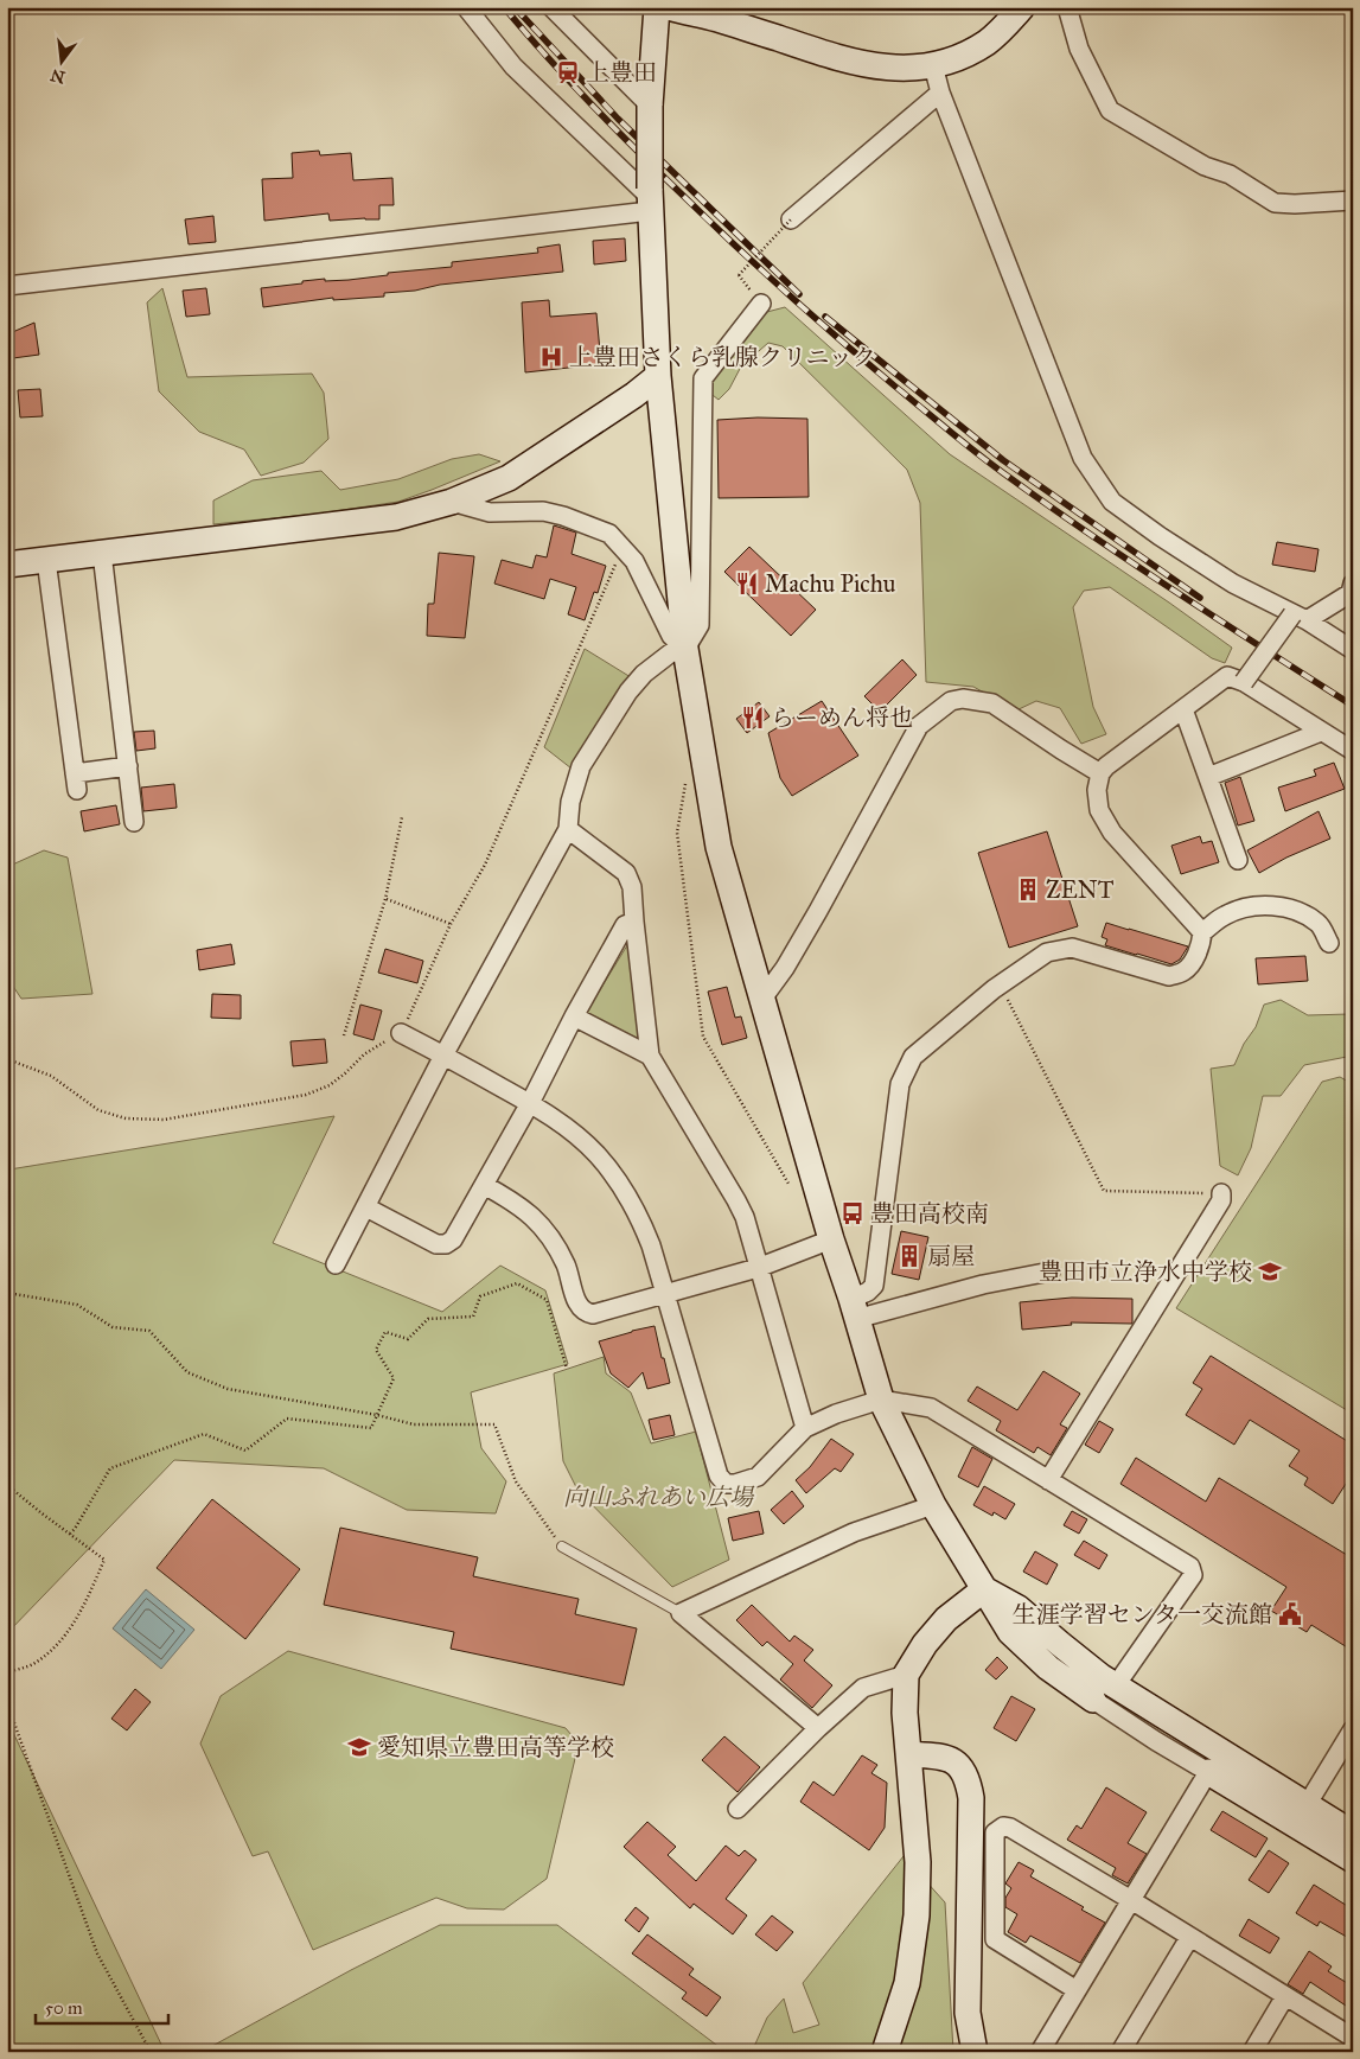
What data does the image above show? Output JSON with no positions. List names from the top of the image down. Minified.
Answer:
{"parks":["向山ふれあい広場"],"places":{"station":["上豊田"],"hospital":["上豊田さくら乳腺クリニック"],"restaurant":["Machu Pichu","らーめん将也"],"building":["ZENT","扇屋"],"bus stop":["豊田高校南"],"school or university":["豊田市立浄水中学校","愛知県立豊田高等学校"],"public building":["生涯学習センタ一交流館"]},"scale_bar":"50 m","north":"bottom"}
